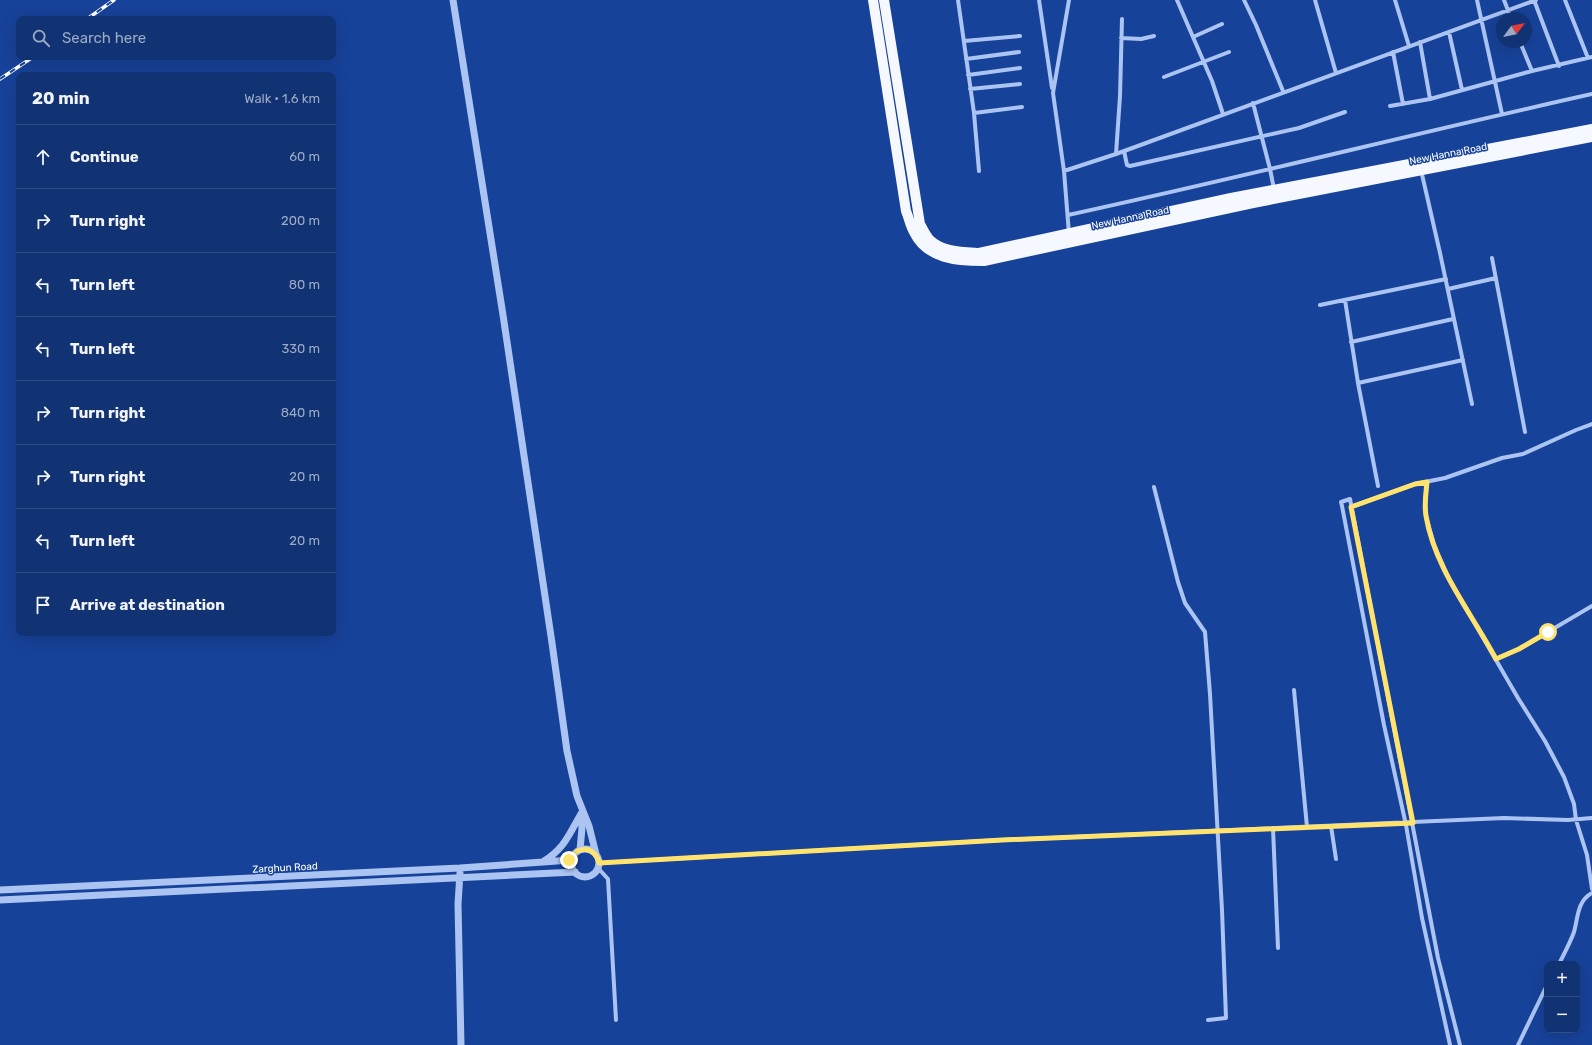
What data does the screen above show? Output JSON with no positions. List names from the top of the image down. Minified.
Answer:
{"streets":{"main road":["New Hanna Road"],"street":["Zarghun Road"]},"north":"top right","page":{"search":"Search here","heading":["20 min","Walk · 1.6 km"],"list":[["Continue","60 m"],["Turn right","200 m"],["Turn left","80 m"],["Turn left","330 m"],["Turn right","840 m"],["Turn right","20 m"],["Turn left","20 m"],"Arrive at destination"],"map_buttons":["+","−"]}}
